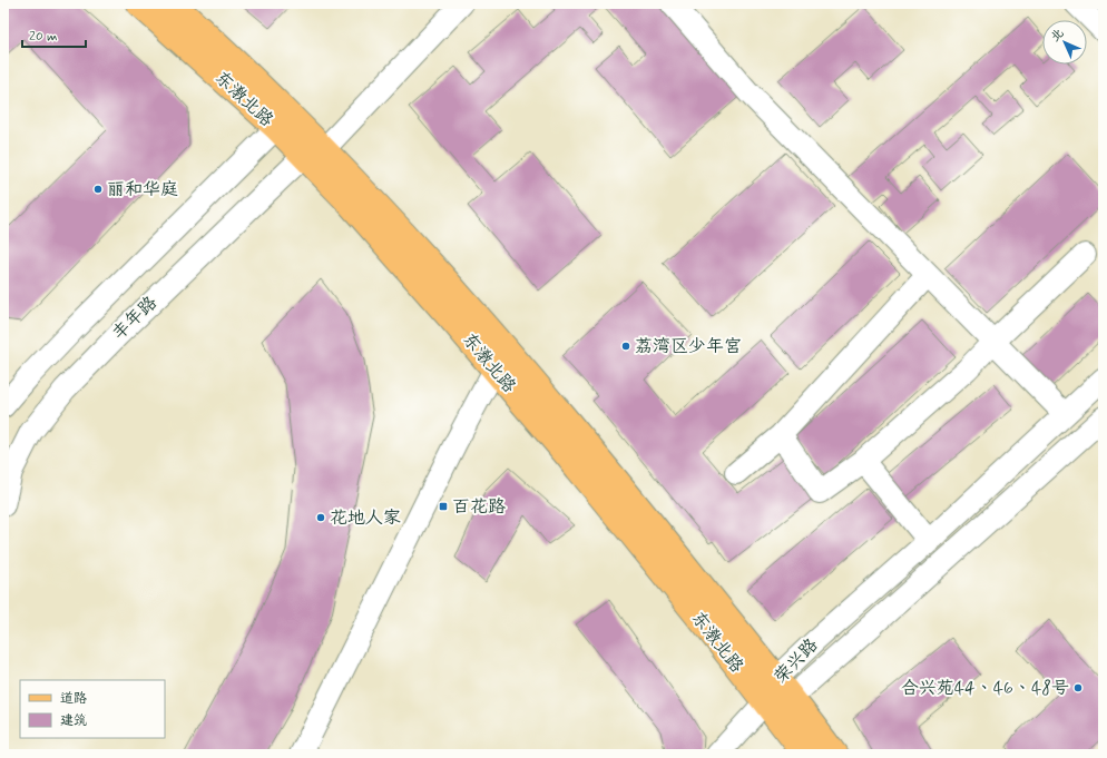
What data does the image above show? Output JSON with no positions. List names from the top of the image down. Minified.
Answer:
{"streets":{"main road":["东漖北路"],"street":["丰年路","荣兴路"]},"crossings":[["东漖北路","丰年路"],["东漖北路","荣兴路"]],"places":{"other":["丽和华庭","荔湾区少年宫","花地人家","合兴苑44、46、48号"],"transit":["百花路"]},"legend":["道路","建筑"],"scale_bar":"20 m","north":"top left"}
